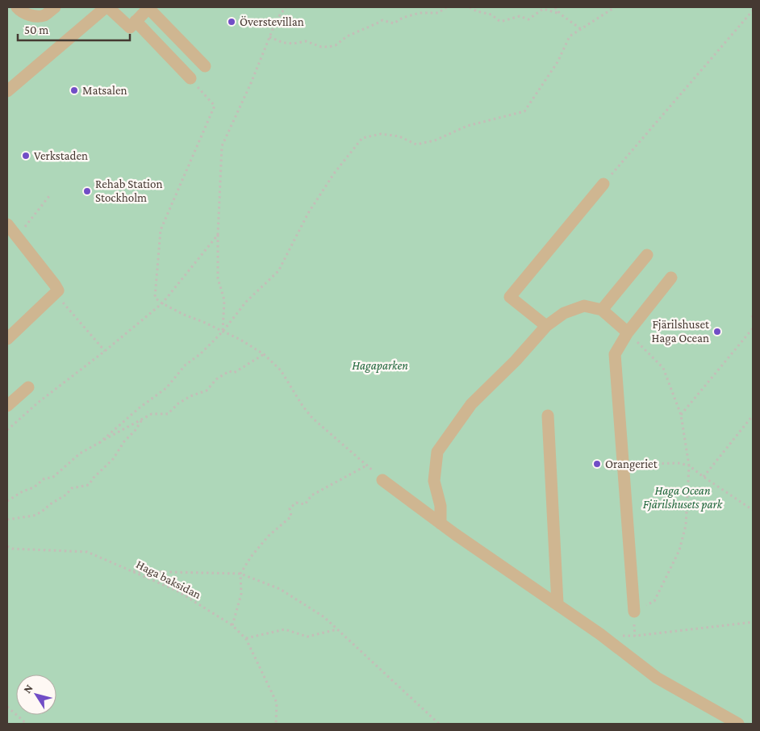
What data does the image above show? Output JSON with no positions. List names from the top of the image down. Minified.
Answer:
{"streets":{"path":["Haga baksidan"]},"parks":["Hagaparken","Haga Ocean Fjärilshusets park"],"places":["Överstevillan","Matsalen","Verkstaden","Rehab Station Stockholm","Fjärilshuset Haga Ocean","Orangeriet"],"scale_bar":"50 m","north":"top left"}
